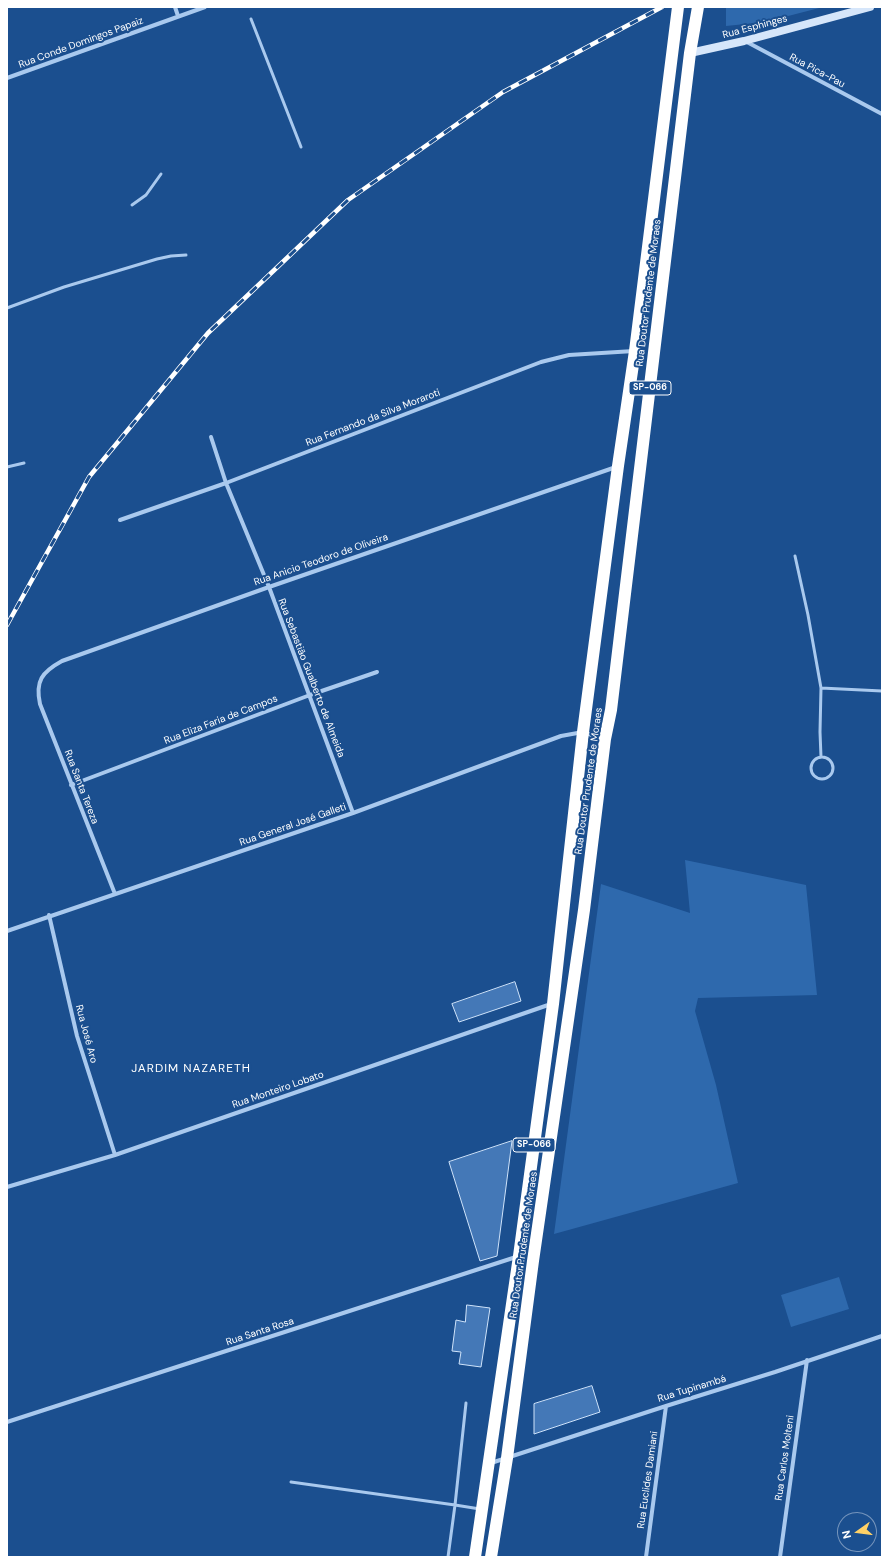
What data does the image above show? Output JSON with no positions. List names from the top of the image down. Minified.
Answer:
{"streets":{"highway":["Rua Doutor Prudente de Moraes","SP-066"],"street":["Rua Esphinges","Rua Conde Domingos Papaiz","Rua Pica-Pau","Rua Fernando da Silva Moraroti","Rua Anicio Teodoro de Oliveira","Rua Sebastião Gualberto de Almeida","Rua Eliza Faria de Campos","Rua Santa Tereza","Rua General José Galleti","Rua José Aro","Rua Monteiro Lobato","Rua Santa Rosa","Rua Tupinambá","Rua Carlos Molteni","Rua Euclides Damiani"]},"crossings":[["Rua Esphinges","Rua Pica-Pau"],["Rua Esphinges","Rua Doutor Prudente de Moraes"],["Rua Doutor Prudente de Moraes","Rua Fernando da Silva Moraroti"],["Rua Doutor Prudente de Moraes","Rua Anicio Teodoro de Oliveira"],["Rua Doutor Prudente de Moraes","Rua General José Galleti"],["Rua Doutor Prudente de Moraes","Rua Monteiro Lobato"],["Rua Doutor Prudente de Moraes","Rua Santa Rosa"],["Rua Doutor Prudente de Moraes","Rua Tupinambá"],["Rua Fernando da Silva Moraroti","Rua Sebastião Gualberto de Almeida"],["Rua Anicio Teodoro de Oliveira","Rua Sebastião Gualberto de Almeida"],["Rua Anicio Teodoro de Oliveira","Rua Santa Tereza"],["Rua Sebastião Gualberto de Almeida","Rua Eliza Faria de Campos"],["Rua Sebastião Gualberto de Almeida","Rua General José Galleti"],["Rua Eliza Faria de Campos","Rua Santa Tereza"],["Rua Santa Tereza","Rua General José Galleti"],["Rua General José Galleti","Rua José Aro"],["Rua José Aro","Rua Monteiro Lobato"],["Rua Tupinambá","Rua Carlos Molteni"],["Rua Tupinambá","Rua Euclides Damiani"]],"districts":["JARDIM NAZARETH"],"north":"left"}
